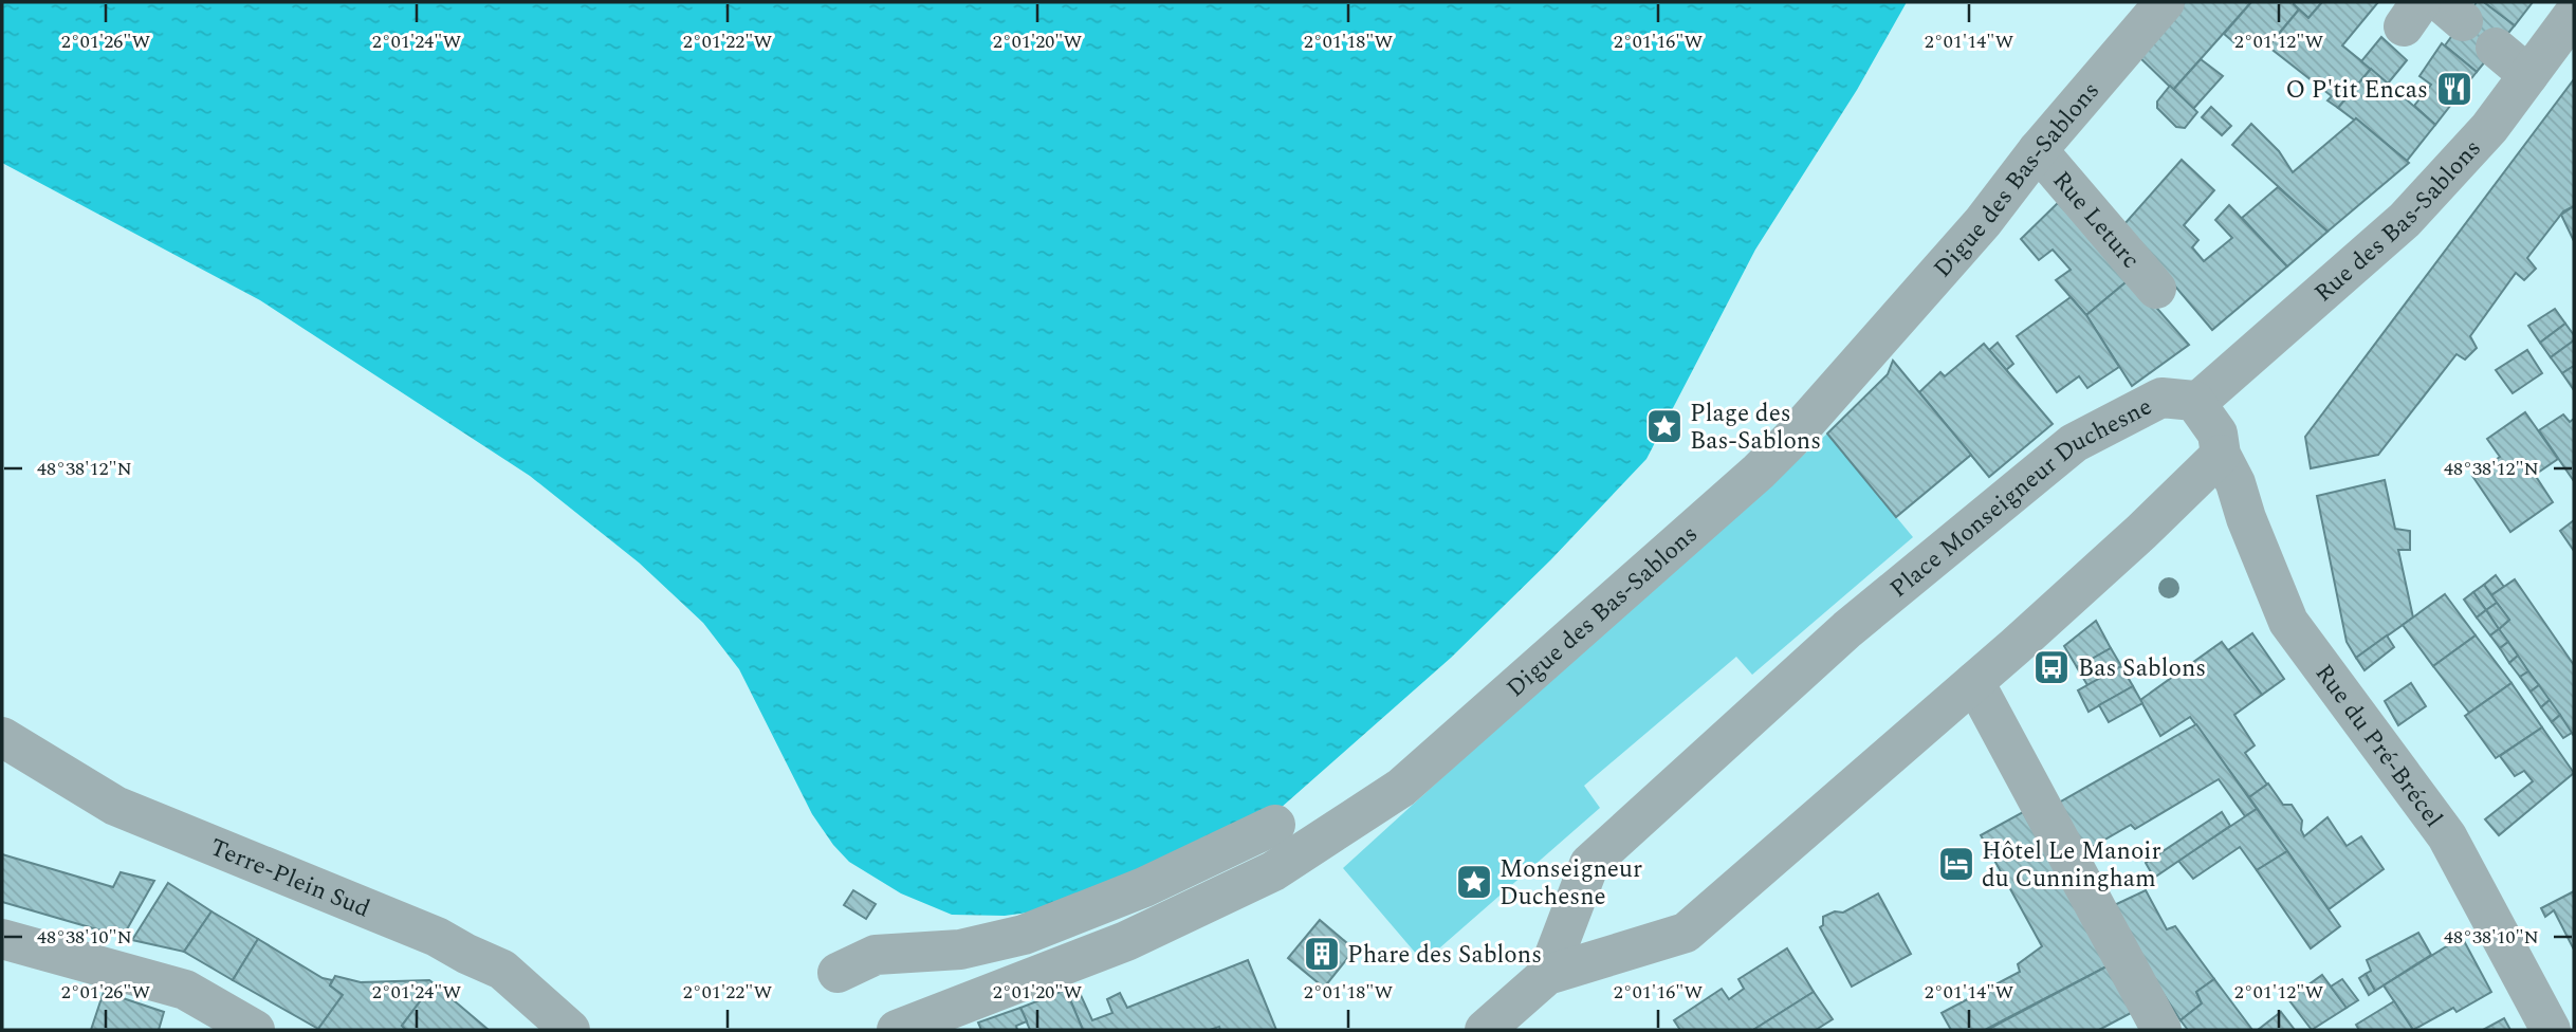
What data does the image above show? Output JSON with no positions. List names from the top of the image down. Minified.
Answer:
{"streets":{"street":["Digue des Bas-Sablons","Rue Leturc","Rue des Bas-Sablons","Place Monseigneur Duchesne","Rue du Pré-Brécel","Terre-Plein Sud"]},"crossings":[["Digue des Bas-Sablons","Rue Leturc"],["Rue des Bas-Sablons","Place Monseigneur Duchesne"],["Place Monseigneur Duchesne","Rue du Pré-Brécel"]],"places":{"restaurant":["O P'tit Encas"],"place":["Plage des Bas-Sablons","Monseigneur Duchesne"],"bus stop":["Bas Sablons"],"hotel":["Hôtel Le Manoir du Cunningham"],"building":["Phare des Sablons"]},"coordinates":["2°01'26\"W","2°01'24\"W","2°01'22\"W","2°01'20\"W","2°01'18\"W","2°01'16\"W","2°01'14\"W","2°01'12\"W","48°38'12\"N","48°38'10\"N"]}
